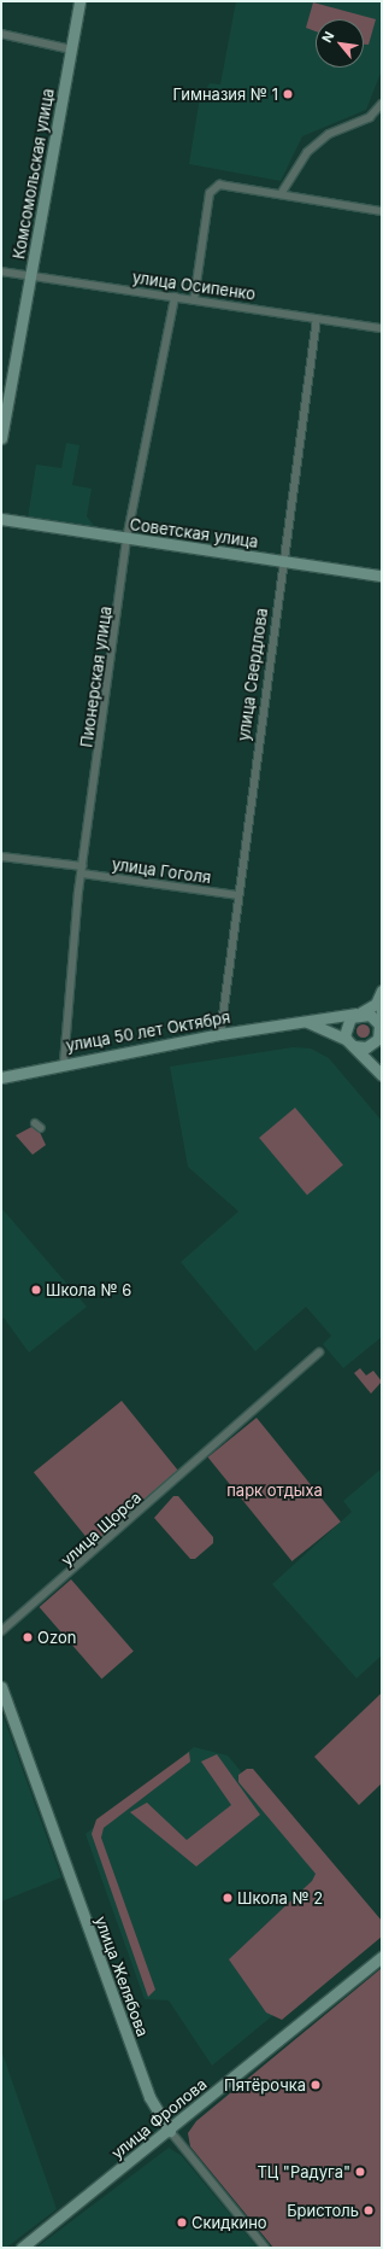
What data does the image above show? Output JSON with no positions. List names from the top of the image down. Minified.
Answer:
{"streets":{"street":["Комсомольская улица","улица Осипенко","Советская улица","улица Свердлова","Пионерская улица","улица Гоголя","улица 50 лет Октября","улица Щорса","улица Желябова","улица Фролова"]},"crossings":[["Комсомольская улица","улица Осипенко"],["улица Осипенко","улица Свердлова"],["улица Осипенко","Пионерская улица"],["Советская улица","улица Свердлова"],["Советская улица","Пионерская улица"],["улица Свердлова","улица Гоголя"],["улица Свердлова","улица 50 лет Октября"],["Пионерская улица","улица Гоголя"],["Пионерская улица","улица 50 лет Октября"],["улица Желябова","улица Фролова"]],"parks":["парк отдыха"],"places":["Гимназия № 1","Школа № 6","Ozon","Школа № 2","Пятёрочка","ТЦ \"Радуга\"","Бристоль","Скидкино"],"north":"top left"}
